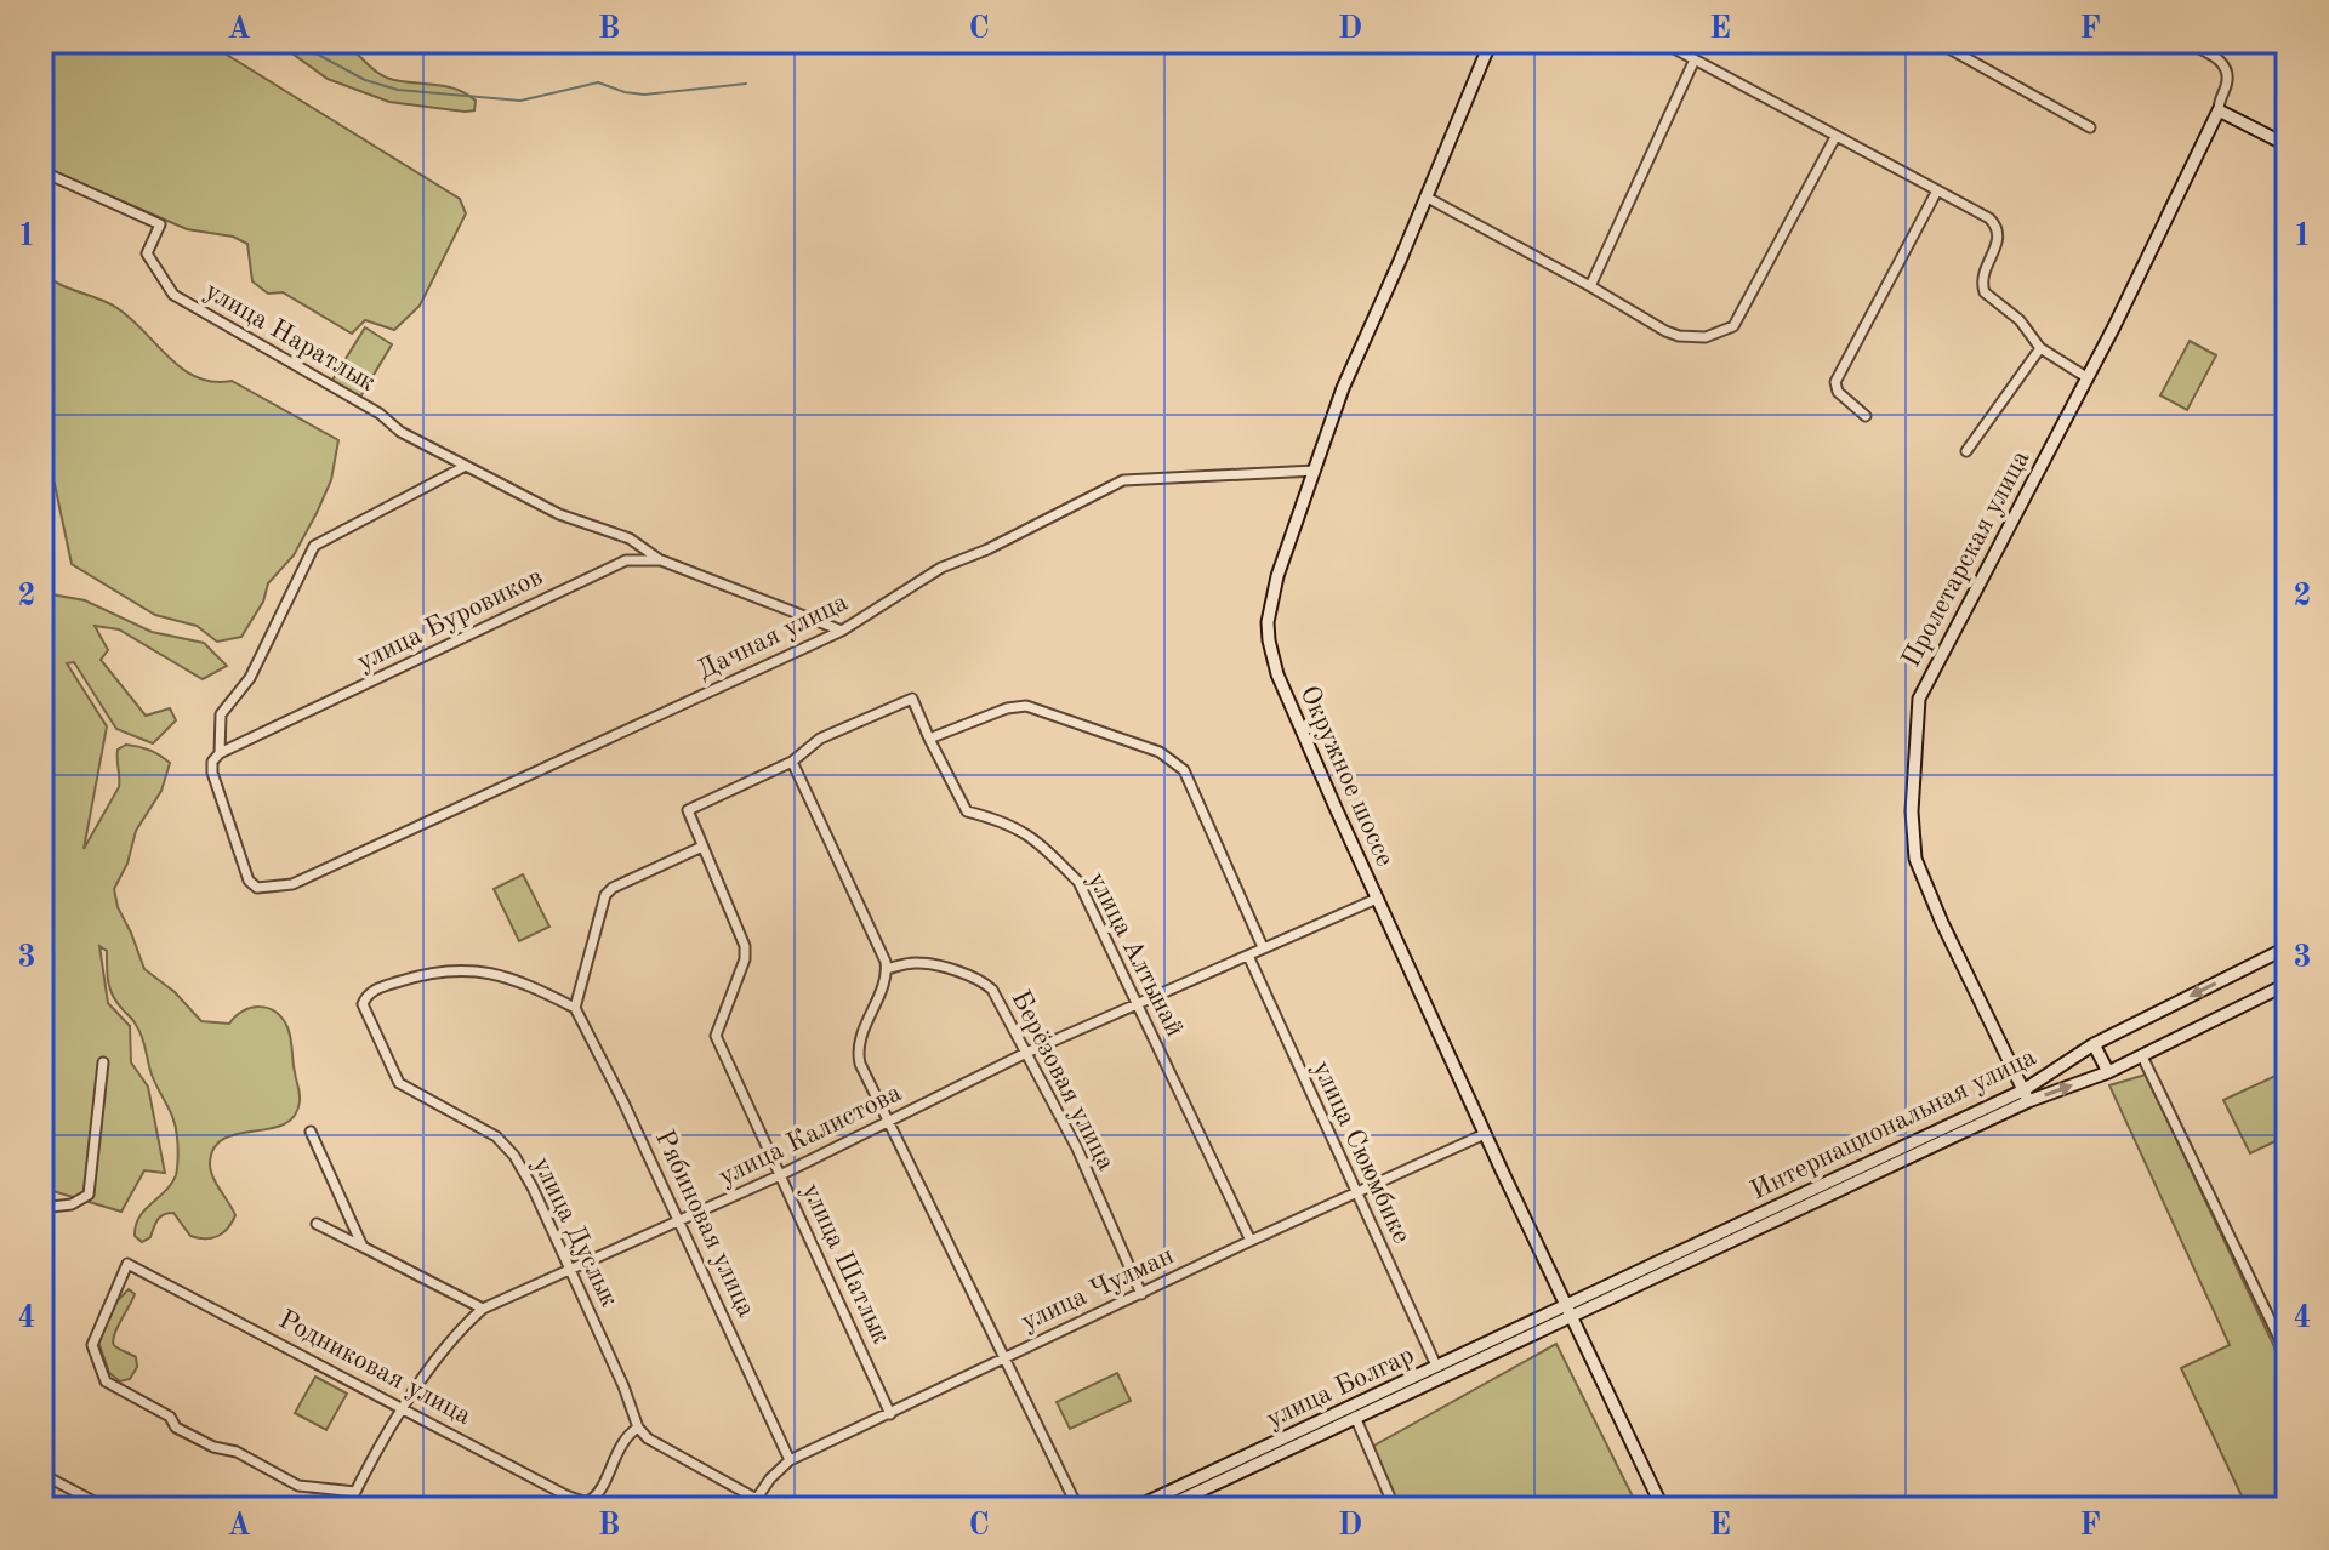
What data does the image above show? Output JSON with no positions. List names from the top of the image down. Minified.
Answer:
{"streets":{"street":["улица Наратлык","Пролетарская улица","улица Буровиков","Дачная улица","Окружное шоссе","улица Алтынай","Берёзовая улица","Интернациональная улица","улица Калистова","улица Сююмбике","Рябиновая улица","улица Дуслык","улица Шатлык","улица Чулман","Родниковая улица","улица Болгар"]},"crossings":[["улица Наратлык","улица Буровиков"],["Пролетарская улица","Интернациональная улица"],["улица Буровиков","Дачная улица"],["Дачная улица","Окружное шоссе"],["Окружное шоссе","Интернациональная улица"],["Окружное шоссе","улица Калистова"],["Окружное шоссе","улица Чулман"],["Окружное шоссе","улица Болгар"],["улица Алтынай","улица Калистова"],["улица Алтынай","улица Шатлык"],["улица Алтынай","улица Чулман"],["Берёзовая улица","улица Калистова"],["Берёзовая улица","улица Чулман"],["Интернациональная улица","улица Болгар"],["улица Калистова","улица Сююмбике"],["улица Калистова","Рябиновая улица"],["улица Калистова","улица Дуслык"],["улица Калистова","улица Шатлык"],["улица Калистова","Родниковая улица"],["улица Сююмбике","улица Чулман"],["улица Сююмбике","улица Болгар"],["Рябиновая улица","улица Дуслык"],["Рябиновая улица","улица Чулман"],["улица Шатлык","улица Чулман"]],"grid":{"columns":["A","B","C","D","E","F"],"rows":["1","2","3","4"]}}
